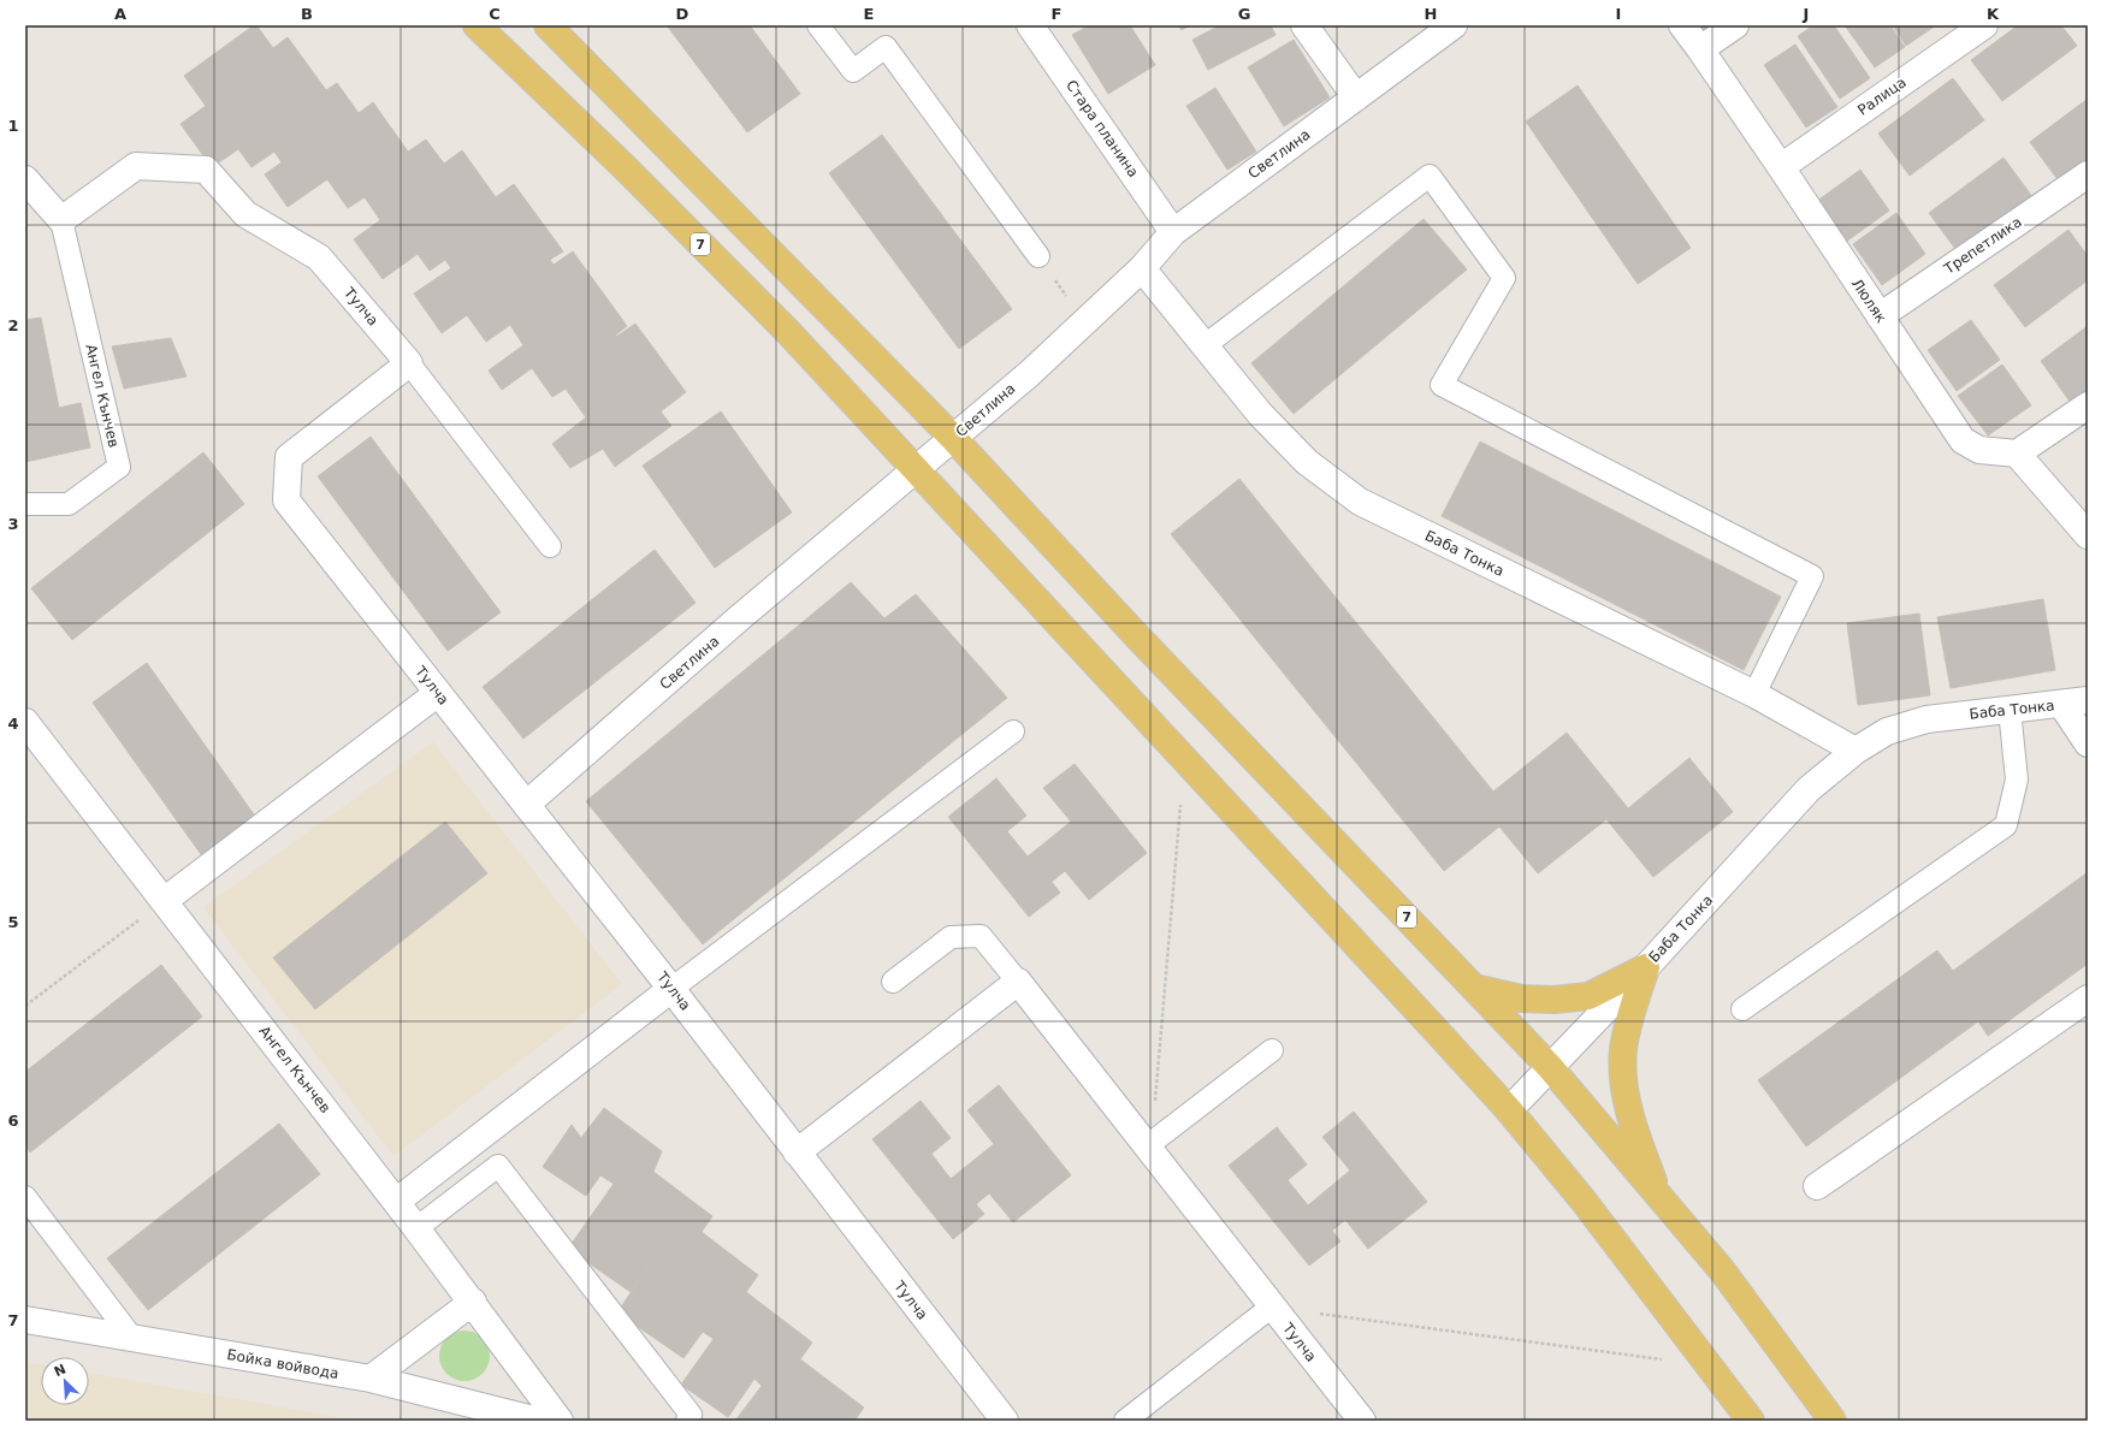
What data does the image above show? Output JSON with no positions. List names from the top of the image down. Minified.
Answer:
{"streets":{"main road":["7"],"street":["Ралица","Стара планина","Светлина","Трепетлика","Люляк","Тулча","Ангел Кънчев","Баба Тонка","Бойка войвода"]},"crossings":[["Ралица","Люляк"],["Стара планина","Светлина"],["Светлина","7"],["Светлина","Тулча"],["Светлина","Баба Тонка"],["7","Баба Тонка"],["Трепетлика","Люляк"],["Тулча","Ангел Кънчев"]],"north":"top left","grid":{"columns":["A","B","C","D","E","F","G","H","I","J","K"],"rows":["1","2","3","4","5","6","7"]}}
